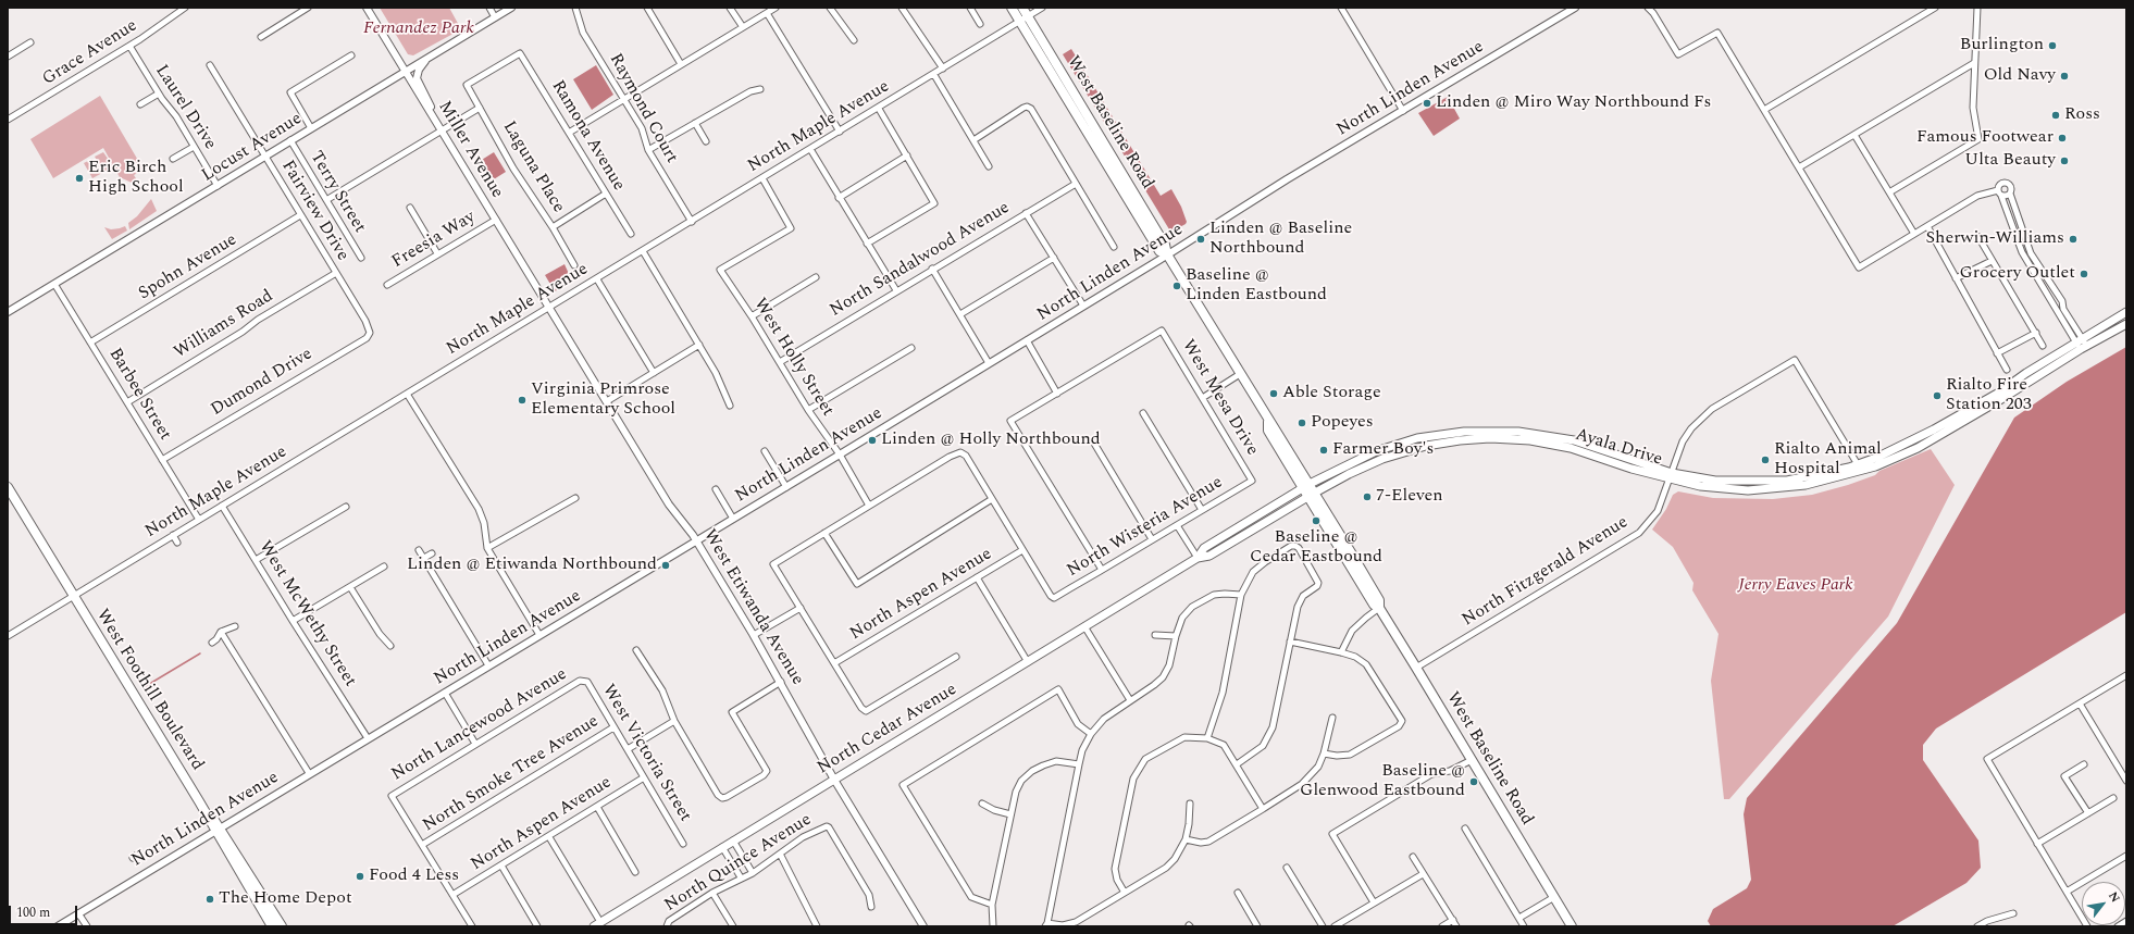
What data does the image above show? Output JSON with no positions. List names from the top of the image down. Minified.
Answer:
{"streets":{"main road":["West Baseline Road","Ayala Drive","West Foothill Boulevard","North Cedar Avenue"],"street":["Grace Avenue","North Linden Avenue","Laurel Drive","Raymond Court","North Maple Avenue","Ramona Avenue","Locust Avenue","Miller Avenue","Laguna Place","Terry Street","Fairview Drive","Freesia Way","North Sandalwood Avenue","Spohn Avenue","Williams Road","West Holly Street","Dumond Drive","Barbee Street","West Mesa Drive","North Wisteria Avenue","North Fitzgerald Avenue","North Aspen Avenue","West Etiwanda Avenue","West McWethy Street","North Lancewood Avenue","West Victoria Street","North Smoke Tree Avenue","North Quince Avenue"]},"crossings":[["Grace Avenue","Laurel Drive"],["North Linden Avenue","West Baseline Road"],["North Linden Avenue","West Holly Street"],["North Linden Avenue","West Etiwanda Avenue"],["North Linden Avenue","West McWethy Street"],["North Linden Avenue","West Foothill Boulevard"],["Laurel Drive","Locust Avenue"],["Raymond Court","North Maple Avenue"],["West Baseline Road","North Maple Avenue"],["West Baseline Road","Ayala Drive"],["West Baseline Road","North Fitzgerald Avenue"],["West Baseline Road","North Cedar Avenue"],["North Maple Avenue","Miller Avenue"],["North Maple Avenue","West Holly Street"],["North Maple Avenue","Barbee Street"],["North Maple Avenue","West Etiwanda Avenue"],["North Maple Avenue","West McWethy Street"],["North Maple Avenue","West Foothill Boulevard"],["Ramona Avenue","Laguna Place"],["Locust Avenue","Miller Avenue"],["Locust Avenue","Terry Street"],["Locust Avenue","Fairview Drive"],["Locust Avenue","Barbee Street"],["Miller Avenue","Freesia Way"],["Miller Avenue","West Etiwanda Avenue"],["Fairview Drive","Spohn Avenue"],["Fairview Drive","Williams Road"],["Fairview Drive","Dumond Drive"],["North Sandalwood Avenue","West Holly Street"],["Spohn Avenue","Barbee Street"],["Williams Road","Barbee Street"],["Dumond Drive","Barbee Street"],["West Mesa Drive","North Wisteria Avenue"],["Ayala Drive","North Fitzgerald Avenue"],["Ayala Drive","North Cedar Avenue"],["North Wisteria Avenue","North Aspen Avenue"],["North Aspen Avenue","West Victoria Street"],["West Etiwanda Avenue","North Cedar Avenue"],["North Lancewood Avenue","West Victoria Street"],["North Lancewood Avenue","North Smoke Tree Avenue"],["West Victoria Street","North Smoke Tree Avenue"]],"parks":["Fernandez Park","Jerry Eaves Park"],"places":["Burlington","Old Navy","Linden @ Miro Way Northbound Fs","Ross","Famous Footwear","Ulta Beauty","Eric Birch High School","Linden @ Baseline Northbound","Sherwin-Williams","Grocery Outlet","Baseline @ Linden Eastbound","Able Storage","Rialto Fire Station 203","Virginia Primrose Elementary School","Popeyes","Linden @ Holly Northbound","Farmer Boy's","Rialto Animal Hospital","7-Eleven","Baseline @ Cedar Eastbound","Linden @ Etiwanda Northbound","Baseline @ Glenwood Eastbound","Food 4 Less","The Home Depot"],"scale_bar":"100 m","north":"top right"}
